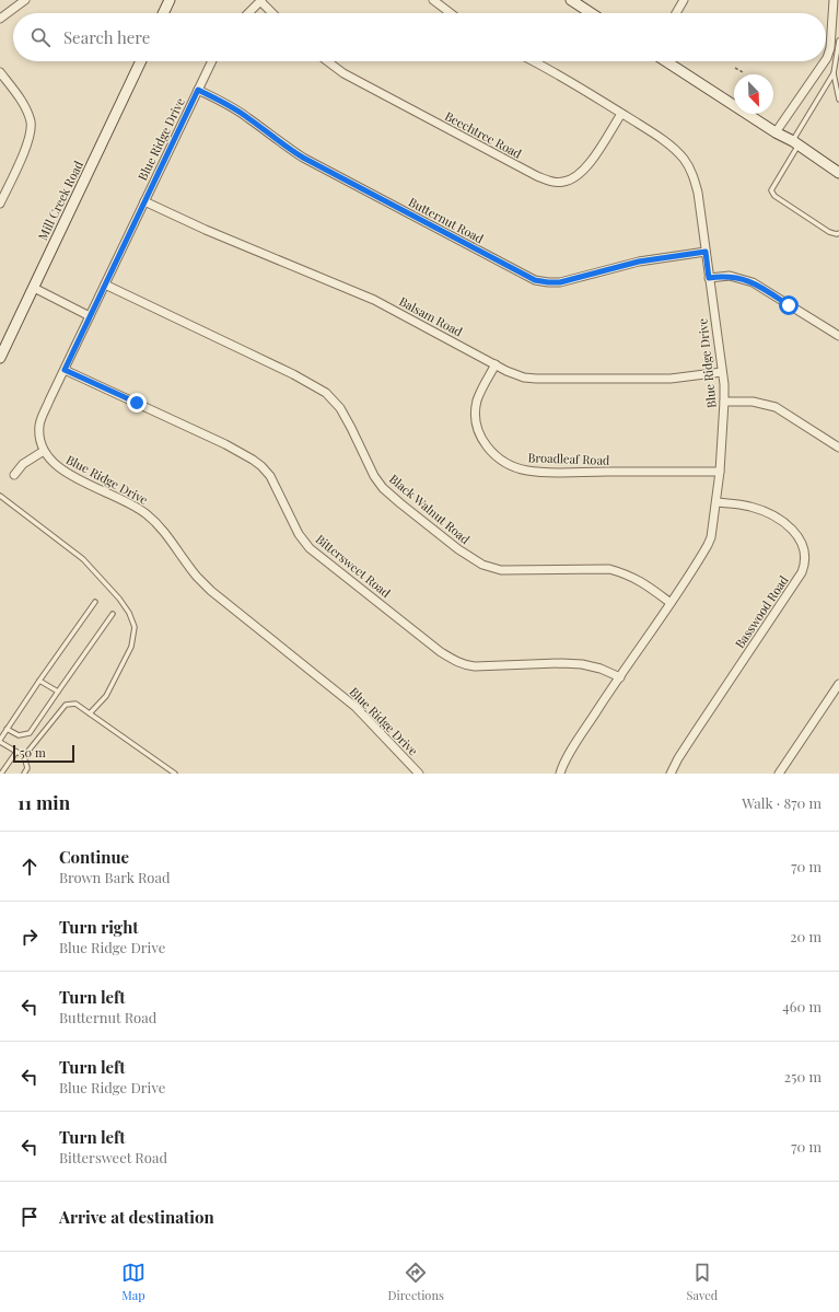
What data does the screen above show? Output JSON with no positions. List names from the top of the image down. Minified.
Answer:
{"streets":{"main road":["Mill Creek Road"],"street":["Beechtree Road","Blue Ridge Drive","Butternut Road","Balsam Road","Broadleaf Road","Black Walnut Road","Bittersweet Road","Basswood Road"]},"crossings":[["Beechtree Road","Blue Ridge Drive"],["Blue Ridge Drive","Butternut Road"],["Blue Ridge Drive","Balsam Road"],["Blue Ridge Drive","Broadleaf Road"],["Blue Ridge Drive","Black Walnut Road"],["Blue Ridge Drive","Bittersweet Road"],["Blue Ridge Drive","Basswood Road"],["Balsam Road","Broadleaf Road"]],"scale_bar":"50 m","north":"bottom right","page":{"search":"Search here","scale":"50 m","heading":["11 min","Walk · 870 m"],"list":[["Continue","Brown Bark Road","70 m"],["Turn right","Blue Ridge Drive","20 m"],["Turn left","Butternut Road","460 m"],["Turn left","Blue Ridge Drive","250 m"],["Turn left","Bittersweet Road","70 m"],"Arrive at destination"],"nav":["Map","Directions","Saved"]}}
